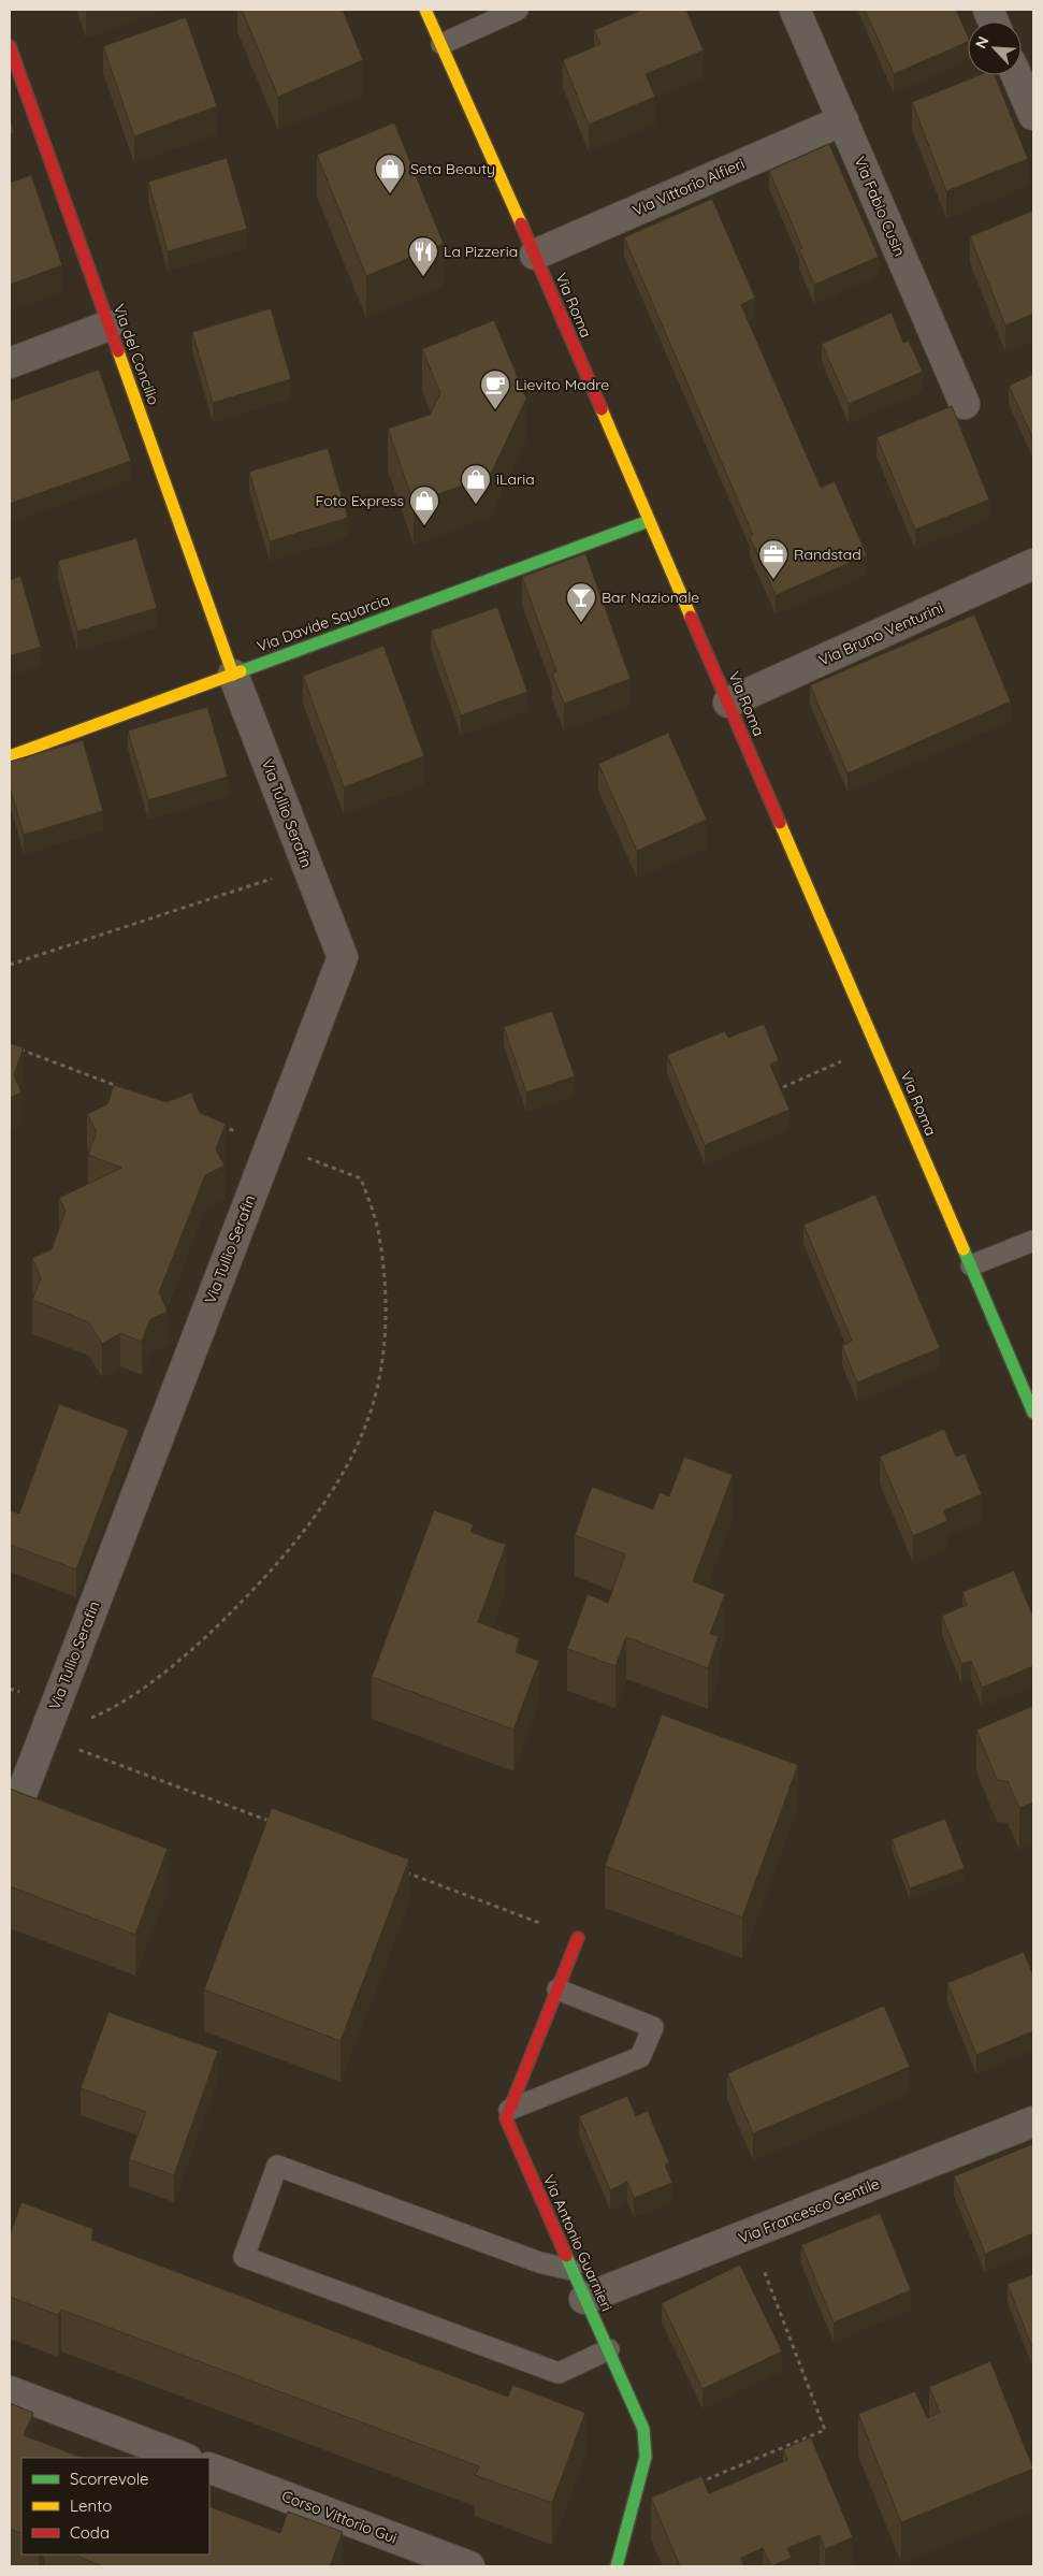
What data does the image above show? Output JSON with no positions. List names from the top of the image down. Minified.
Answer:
{"streets":{"street":["Via Vittorio Alfieri","Via Fabio Cusin","Via Roma","Via del Concilio","Via Davide Squarcia","Via Bruno Venturini","Via Tullio Serafin","Via Francesco Gentile","Via Antonio Guarnieri","Corso Vittorio Gui"]},"crossings":[["Via Vittorio Alfieri","Via Fabio Cusin"],["Via Vittorio Alfieri","Via Roma"],["Via Roma","Via Davide Squarcia"],["Via Roma","Via Bruno Venturini"],["Via del Concilio","Via Davide Squarcia"],["Via del Concilio","Via Tullio Serafin"],["Via Davide Squarcia","Via Tullio Serafin"],["Via Francesco Gentile","Via Antonio Guarnieri"]],"places":{"shop":["Seta Beauty","iLaria","Foto Express"],"restaurant":["La Pizzeria"],"cafe":["Lievito Madre"],"office":["Randstad"],"bar":["Bar Nazionale"]},"legend":["Scorrevole","Lento","Coda"],"north":"top left"}
